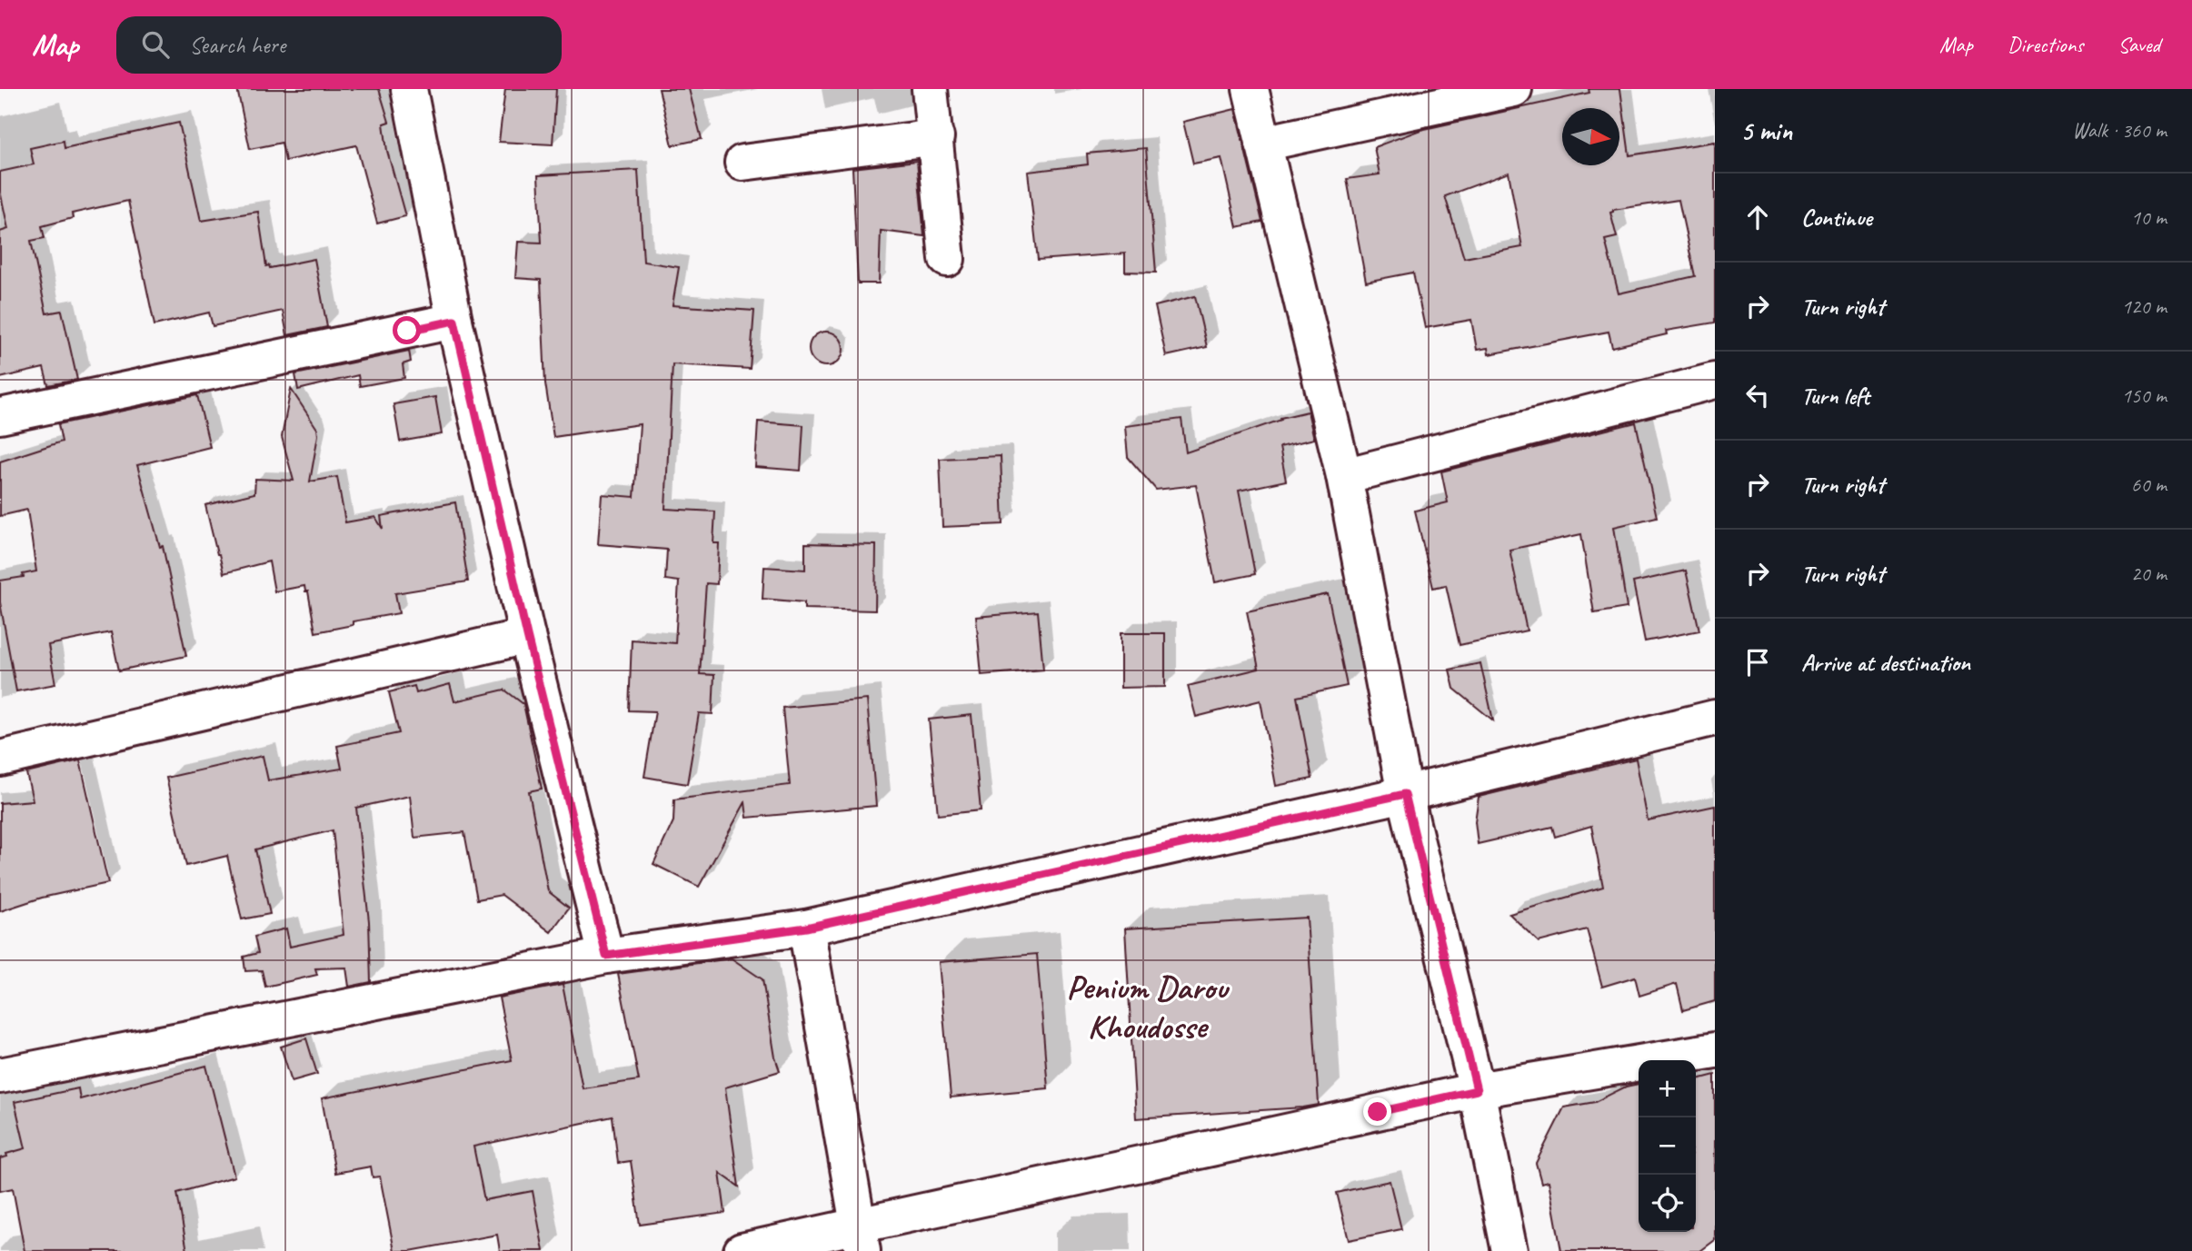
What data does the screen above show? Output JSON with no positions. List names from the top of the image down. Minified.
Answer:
{"districts":["Penium Darou Khoudosse"],"north":"right","page":{"header":"Map","search":"Search here","nav":["Map","Directions","Saved"],"heading":["5 min","Walk · 360 m"],"list":[["Continue","10 m"],["Turn right","120 m"],["Turn left","150 m"],["Turn right","60 m"],["Turn right","20 m"],"Arrive at destination"],"map_buttons":["+","−"]}}
